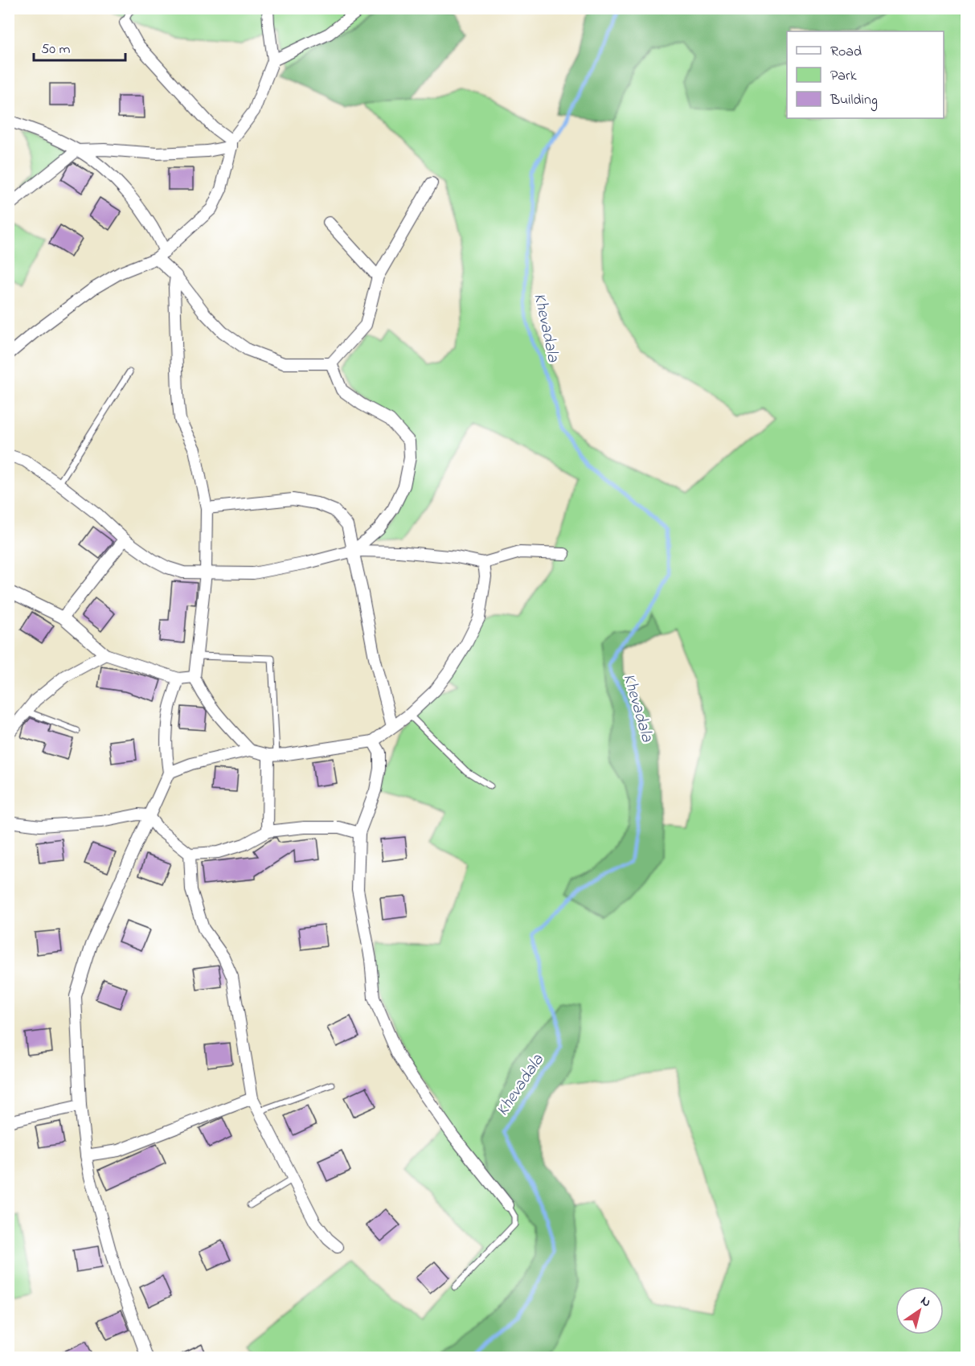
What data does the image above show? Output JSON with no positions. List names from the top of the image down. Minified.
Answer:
{"water":["Khevadala"],"legend":["Road","Park","Building"],"scale_bar":"50 m","north":"top right"}
